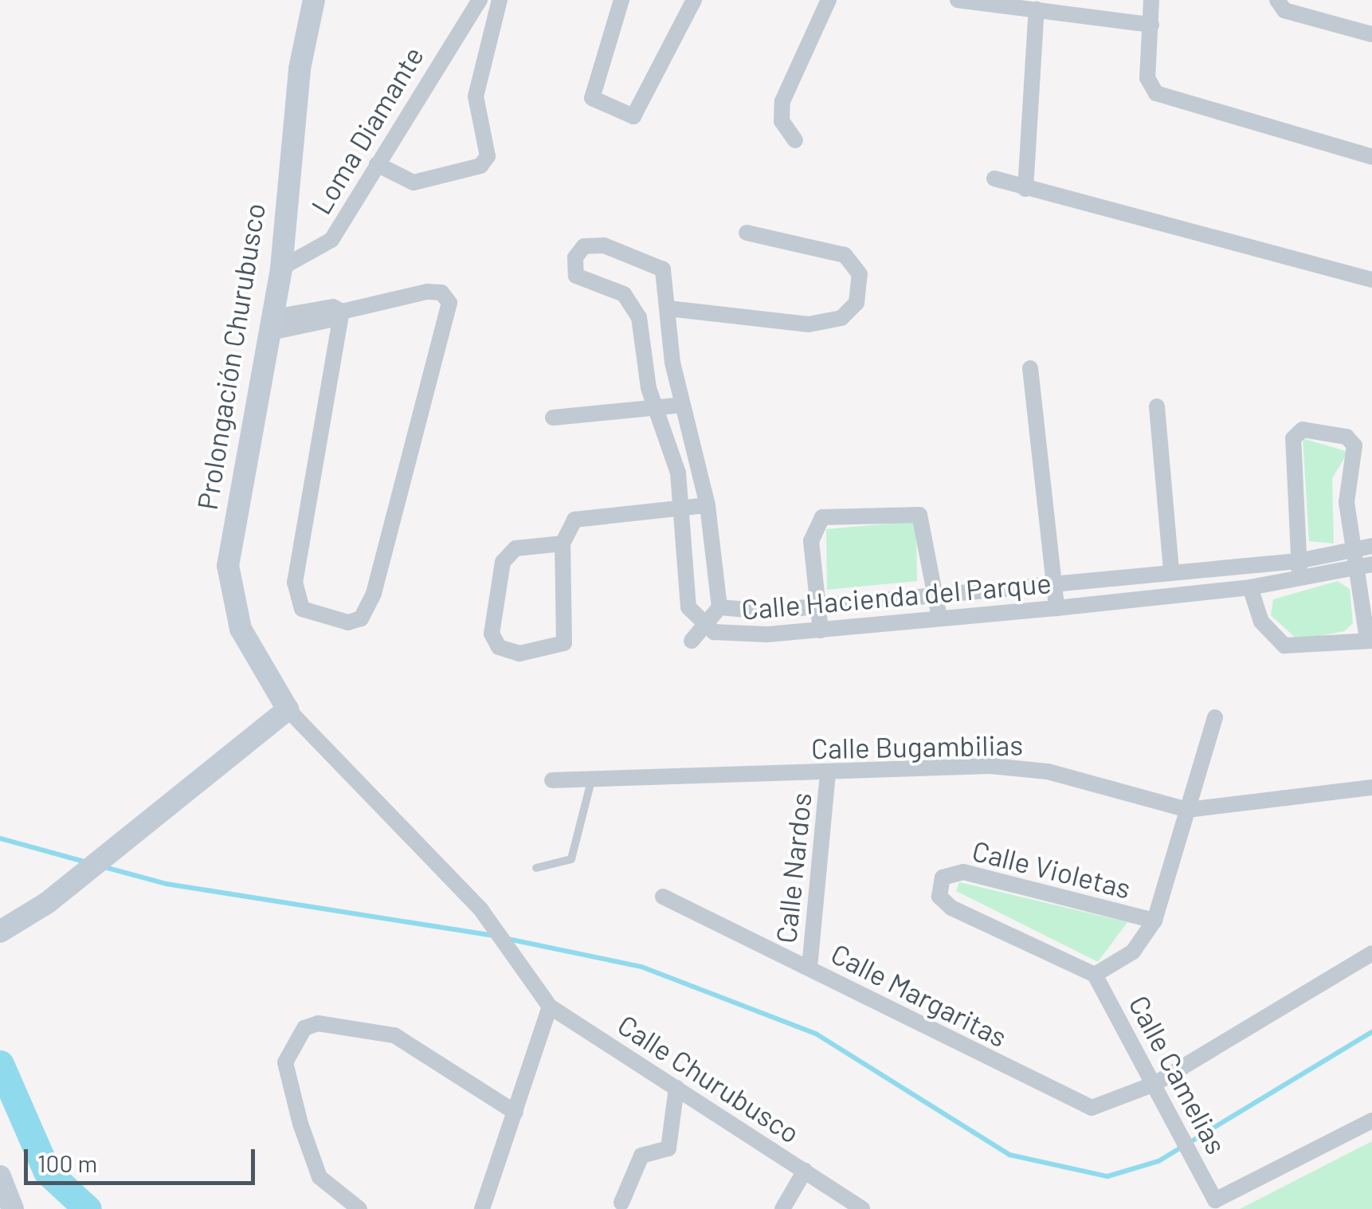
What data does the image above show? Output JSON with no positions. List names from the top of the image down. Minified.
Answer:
{"streets":{"main road":["Prolongación Churubusco"],"street":["Loma Diamante","Calle Hacienda del Parque","Calle Bugambilias","Calle Nardos","Calle Violetas","Calle Margaritas","Calle Camelias","Calle Churubusco"]},"crossings":[["Loma Diamante","Prolongación Churubusco"],["Prolongación Churubusco","Calle Churubusco"],["Calle Bugambilias","Calle Nardos"],["Calle Nardos","Calle Margaritas"],["Calle Violetas","Calle Camelias"],["Calle Margaritas","Calle Camelias"]],"scale_bar":"100 m"}
